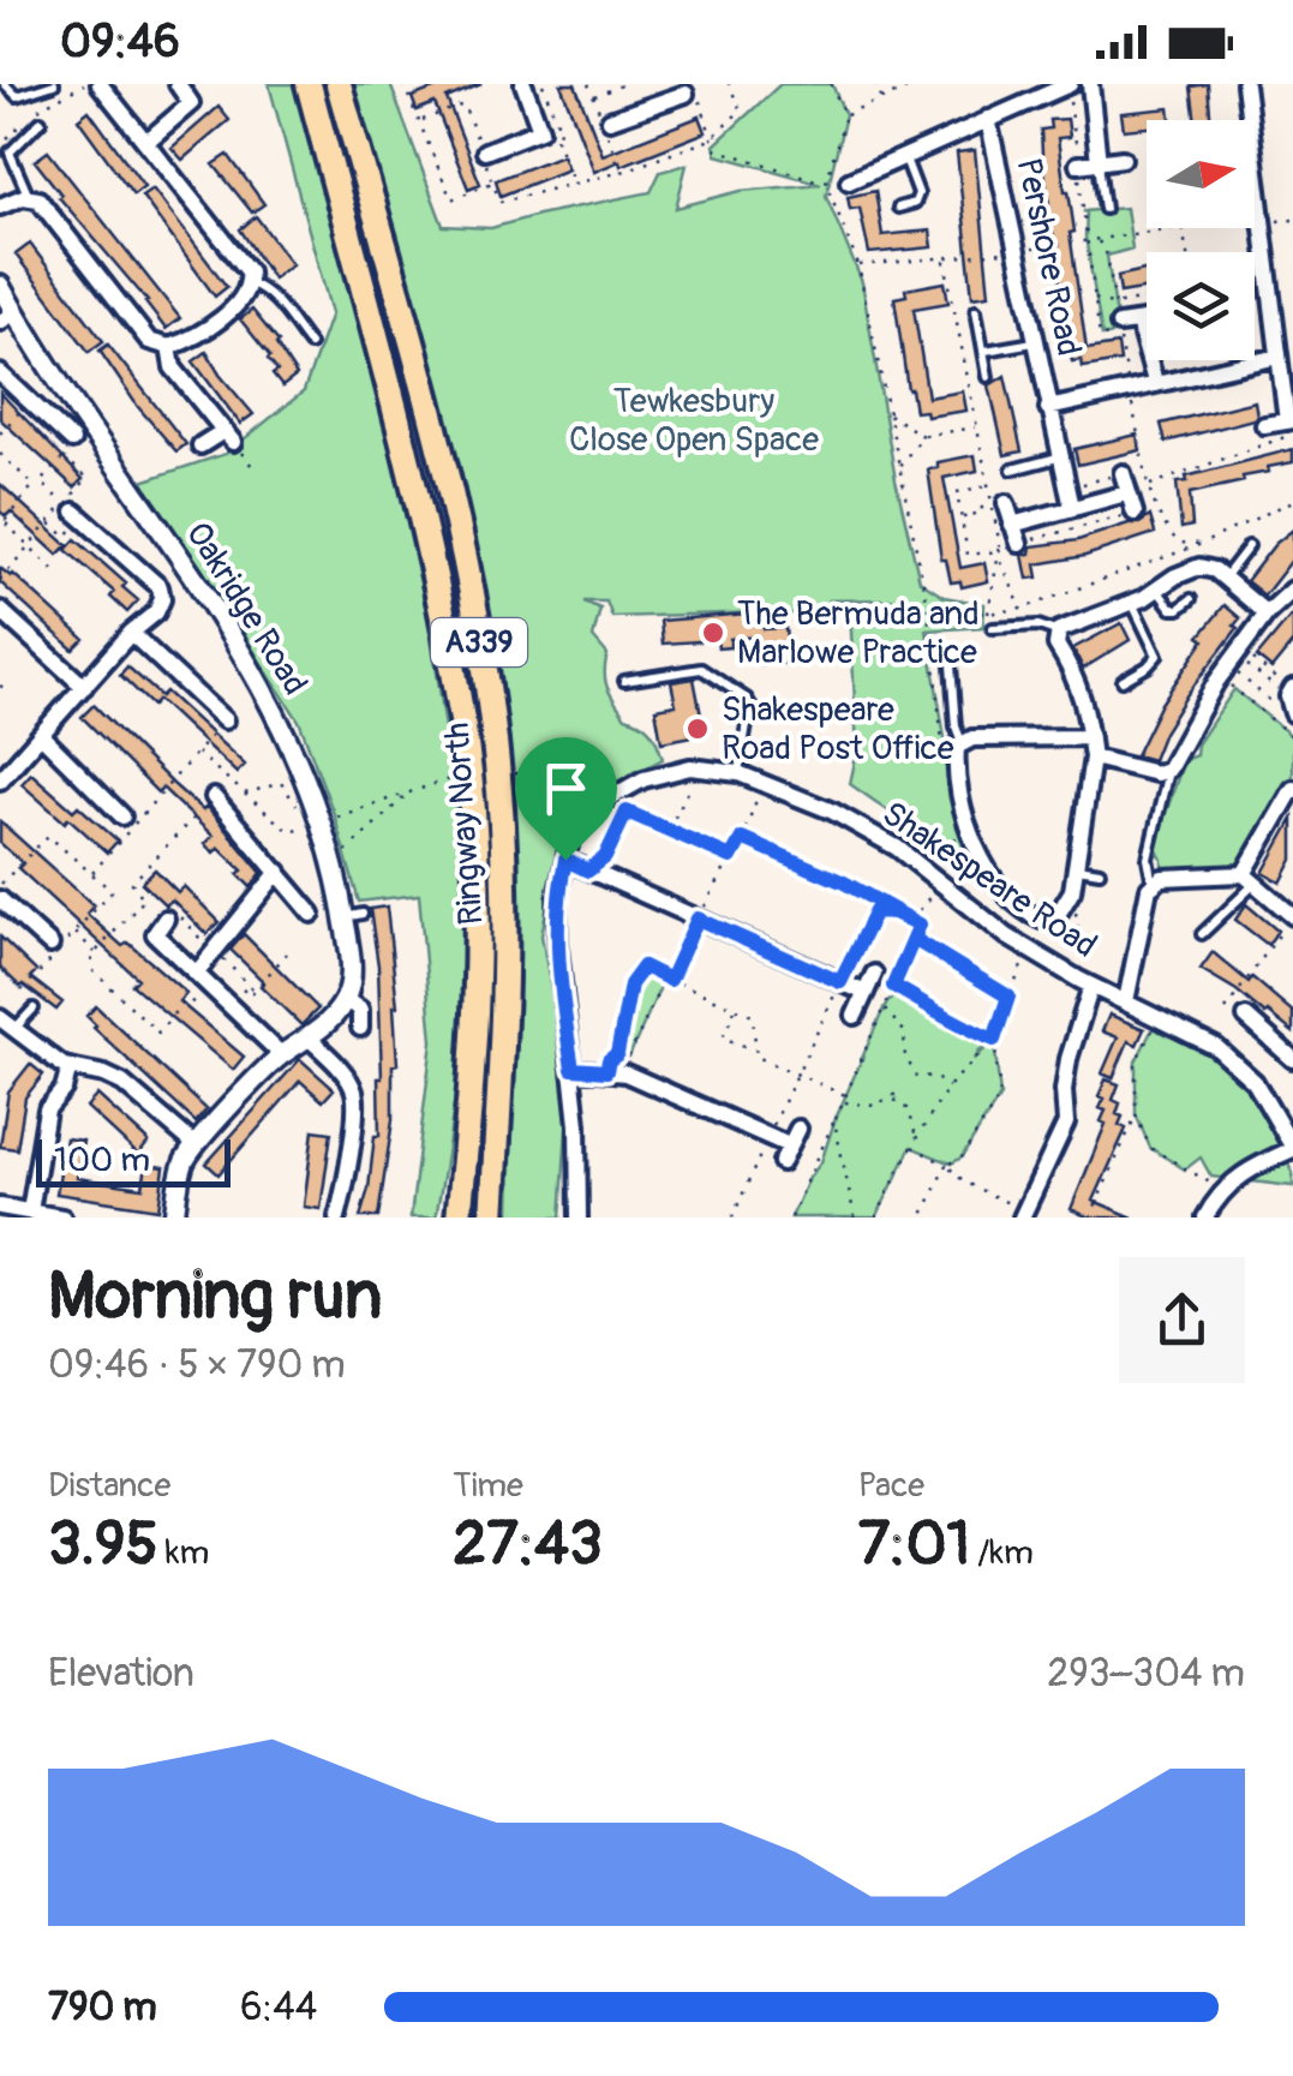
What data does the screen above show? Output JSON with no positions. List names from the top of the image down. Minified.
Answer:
{"streets":{"highway":["A339","Ringway North"],"street":["Pershore Road","Oakridge Road","Shakespeare Road"]},"parks":["Tewkesbury Close Open Space"],"places":["The Bermuda and Marlowe Practice","Shakespeare Road Post Office"],"scale_bar":"100 m","north":"right","page":{"status":"09:46","scale":"100 m","heading":["Morning run","09:46 · 5 × 790 m"],"stats":[["Distance","3.95 km"],["Time","27:43"],["Pace","7:01 /km"]],"chart":["Elevation","293–304 m"],"list":[{"name":"790 m","note":"6:44"}]}}
